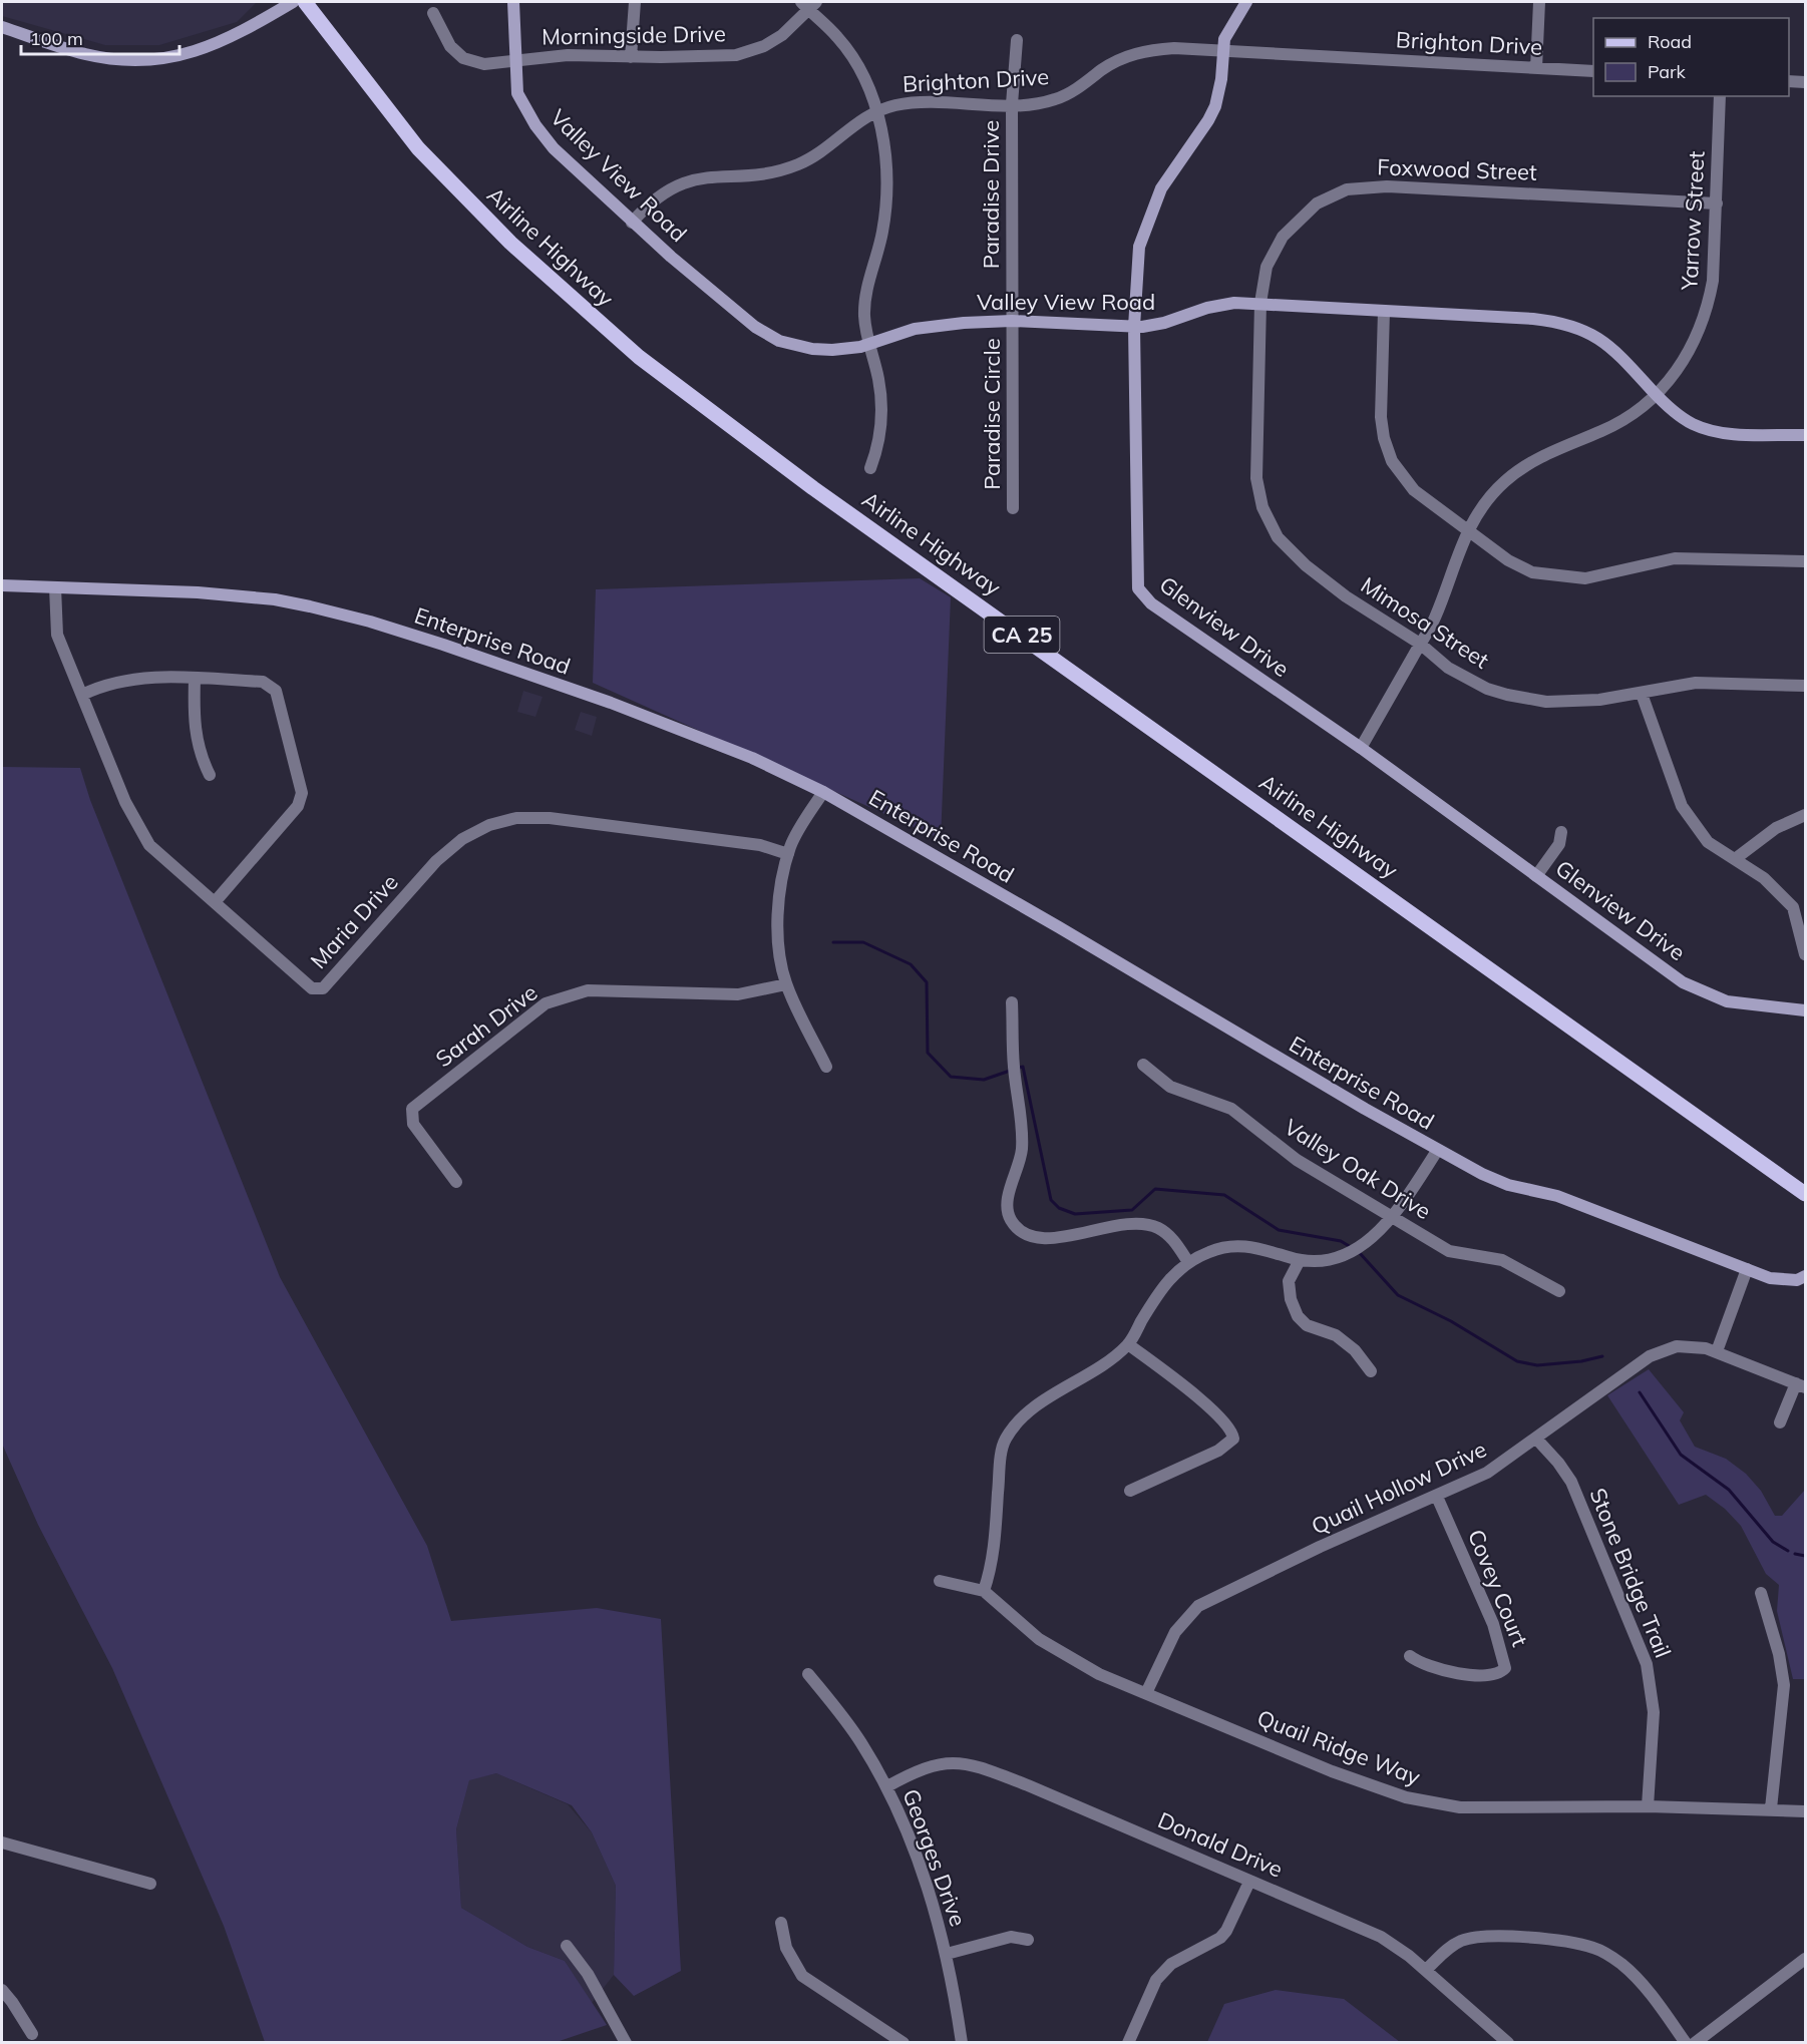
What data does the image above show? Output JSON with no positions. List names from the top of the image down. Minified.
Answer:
{"streets":{"main road":["Airline Highway","CA 25"],"street":["Morningside Drive","Brighton Drive","Foxwood Street","Valley View Road","Paradise Drive","Yarrow Street","Paradise Circle","Mimosa Street","Glenview Drive","Enterprise Road","Maria Drive","Sarah Drive","Valley Oak Drive","Quail Hollow Drive","Stone Bridge Trail","Covey Court","Quail Ridge Way","Donald Drive","Georges Drive"]},"crossings":[["Morningside Drive","Valley View Road"],["Brighton Drive","Valley View Road"],["Brighton Drive","Paradise Drive"],["Brighton Drive","Glenview Drive"],["Foxwood Street","Valley View Road"],["Foxwood Street","Yarrow Street"],["Foxwood Street","Mimosa Street"],["Valley View Road","Paradise Drive"],["Valley View Road","Yarrow Street"],["Valley View Road","Paradise Circle"],["Valley View Road","Mimosa Street"],["Valley View Road","Glenview Drive"],["Paradise Drive","Paradise Circle"],["Yarrow Street","Mimosa Street"],["Yarrow Street","Glenview Drive"],["Enterprise Road","Maria Drive"],["Quail Hollow Drive","Stone Bridge Trail"],["Quail Hollow Drive","Covey Court"],["Quail Hollow Drive","Quail Ridge Way"],["Stone Bridge Trail","Quail Ridge Way"],["Donald Drive","Georges Drive"]],"legend":["Road","Park"],"scale_bar":"100 m"}
